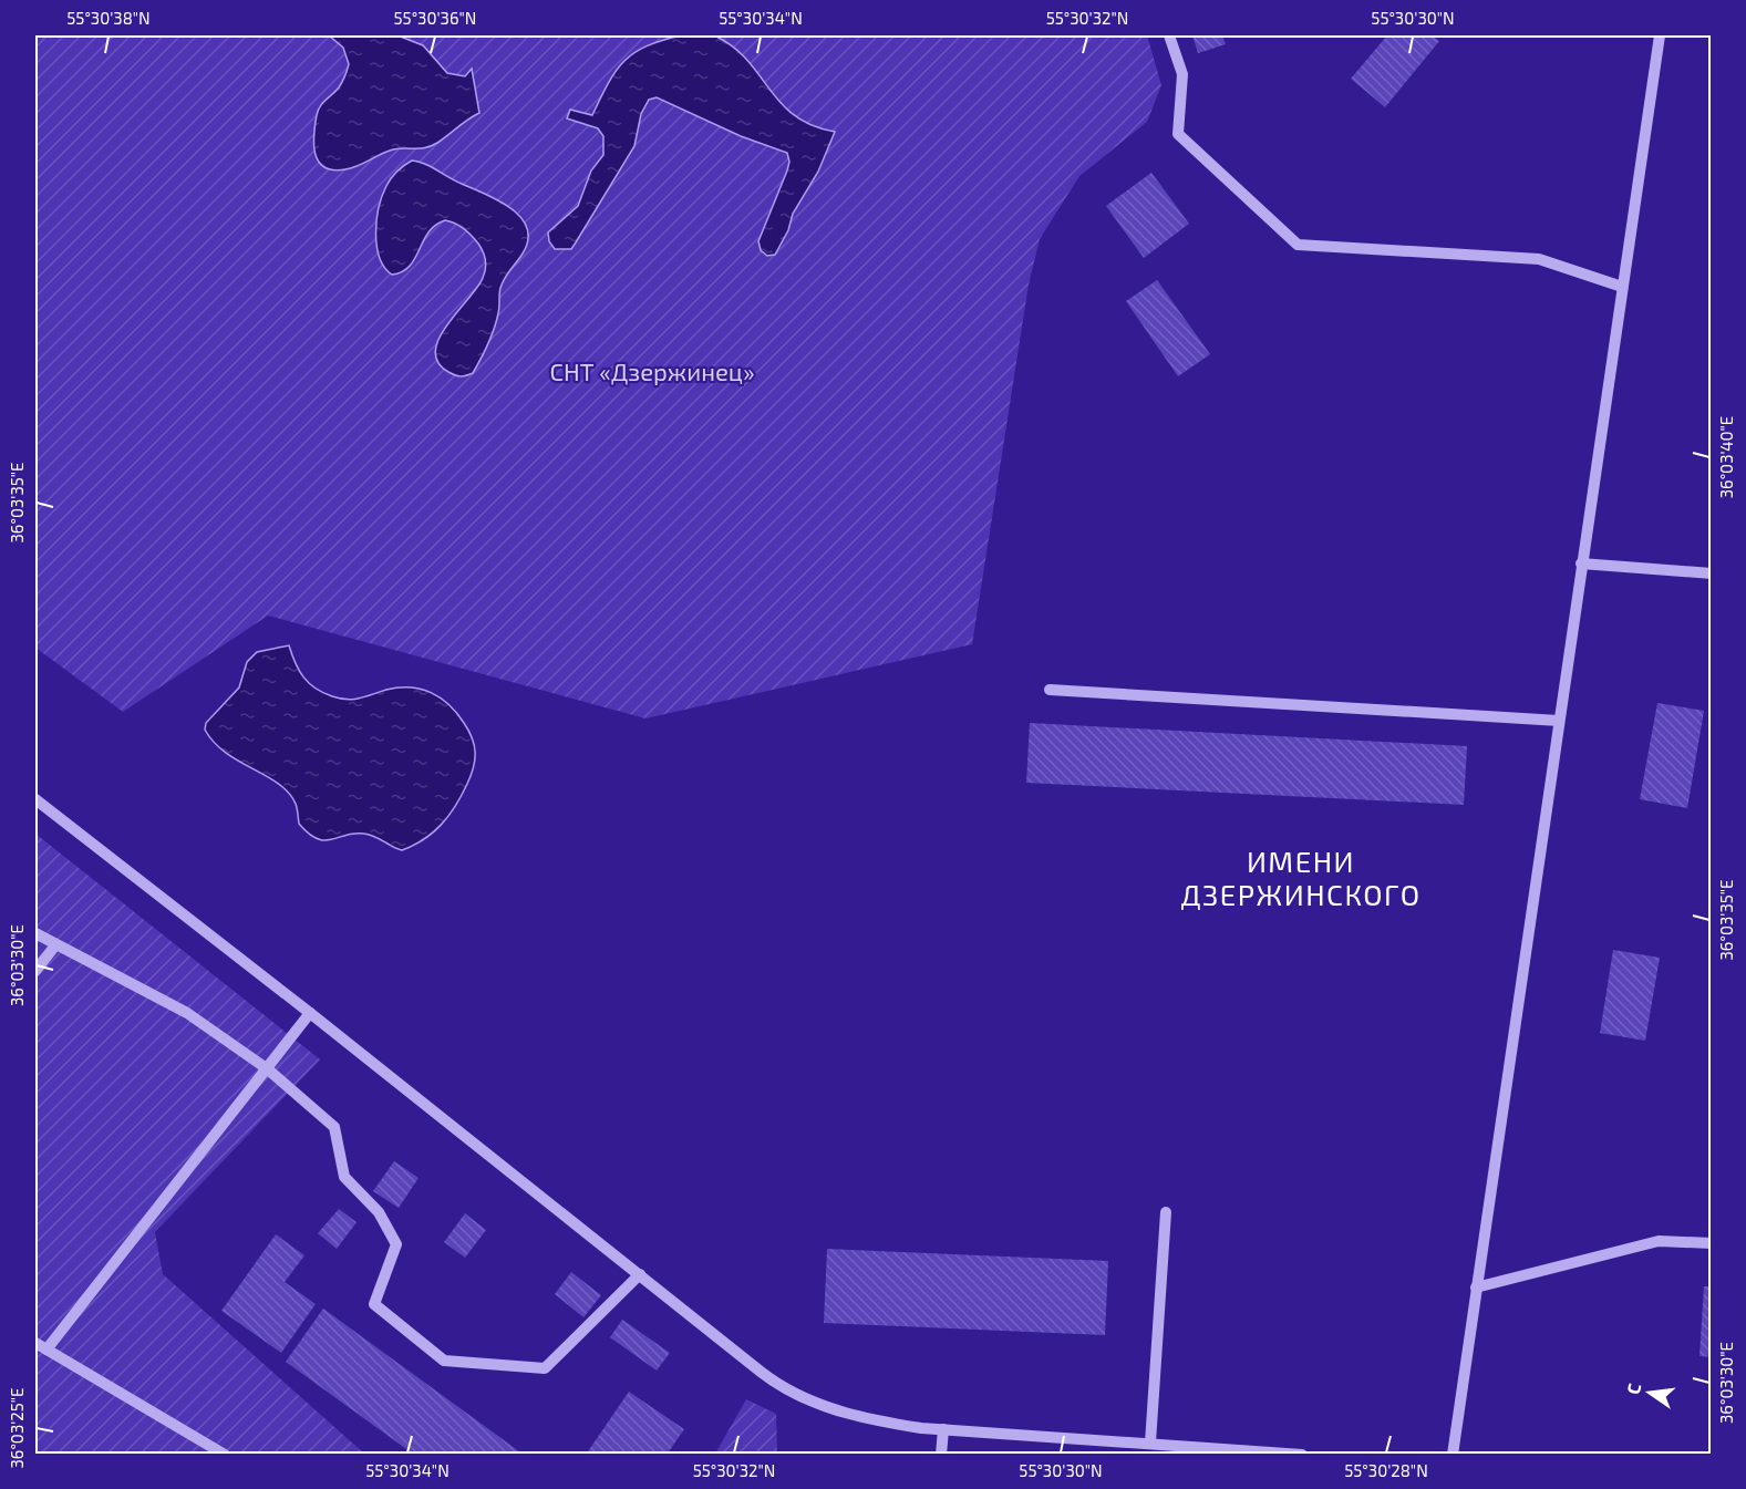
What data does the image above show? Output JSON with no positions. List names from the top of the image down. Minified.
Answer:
{"districts":["ИМЕНИ ДЗЕРЖИНСКОГО"],"parks":["СНТ «Дзержинец»"],"north":"left","coordinates":["55°30'38\"N","55°30'36\"N","55°30'34\"N","55°30'32\"N","55°30'30\"N","36°03'40\"E","36°03'35\"E","36°03'30\"E","36°03'25\"E","55°30'28\"N"]}
